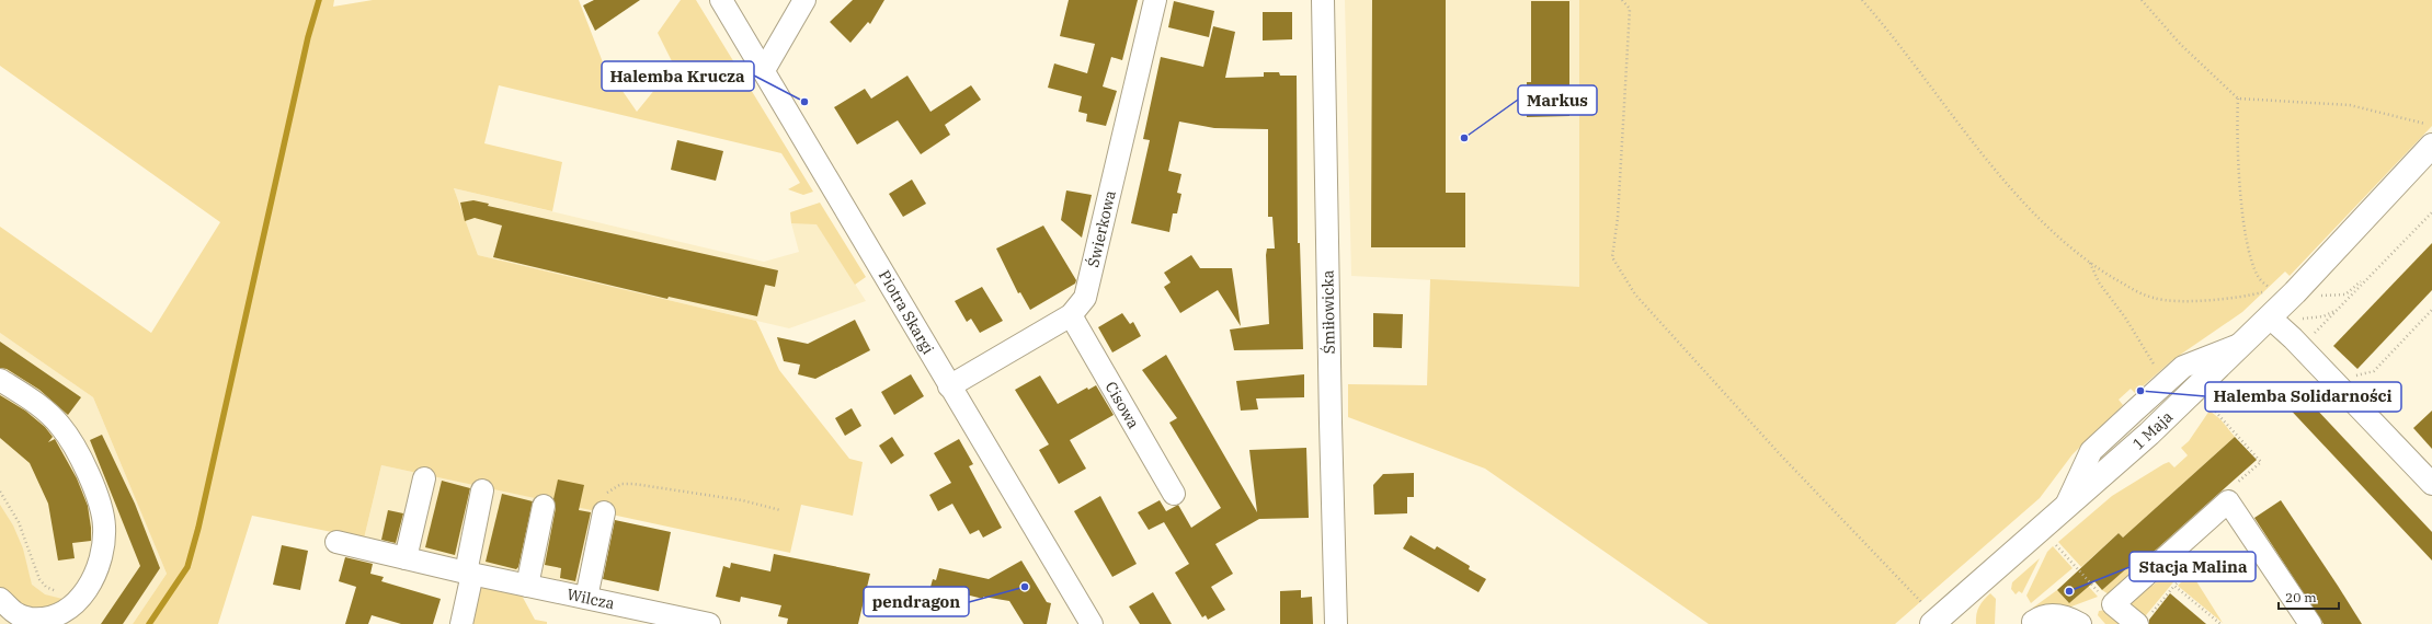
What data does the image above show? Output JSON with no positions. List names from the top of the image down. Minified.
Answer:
{"streets":{"main road":["1 Maja"],"street":["Świerkowa","Piotra Skargi","Śmiłowicka","Cisowa","Wilcza"]},"crossings":[["Świerkowa","Piotra Skargi"],["Świerkowa","Cisowa"]],"places":["Halemba Krucza","Markus","Halemba Solidarności","pendragon","Stacja Malina"],"scale_bar":"20 m"}
